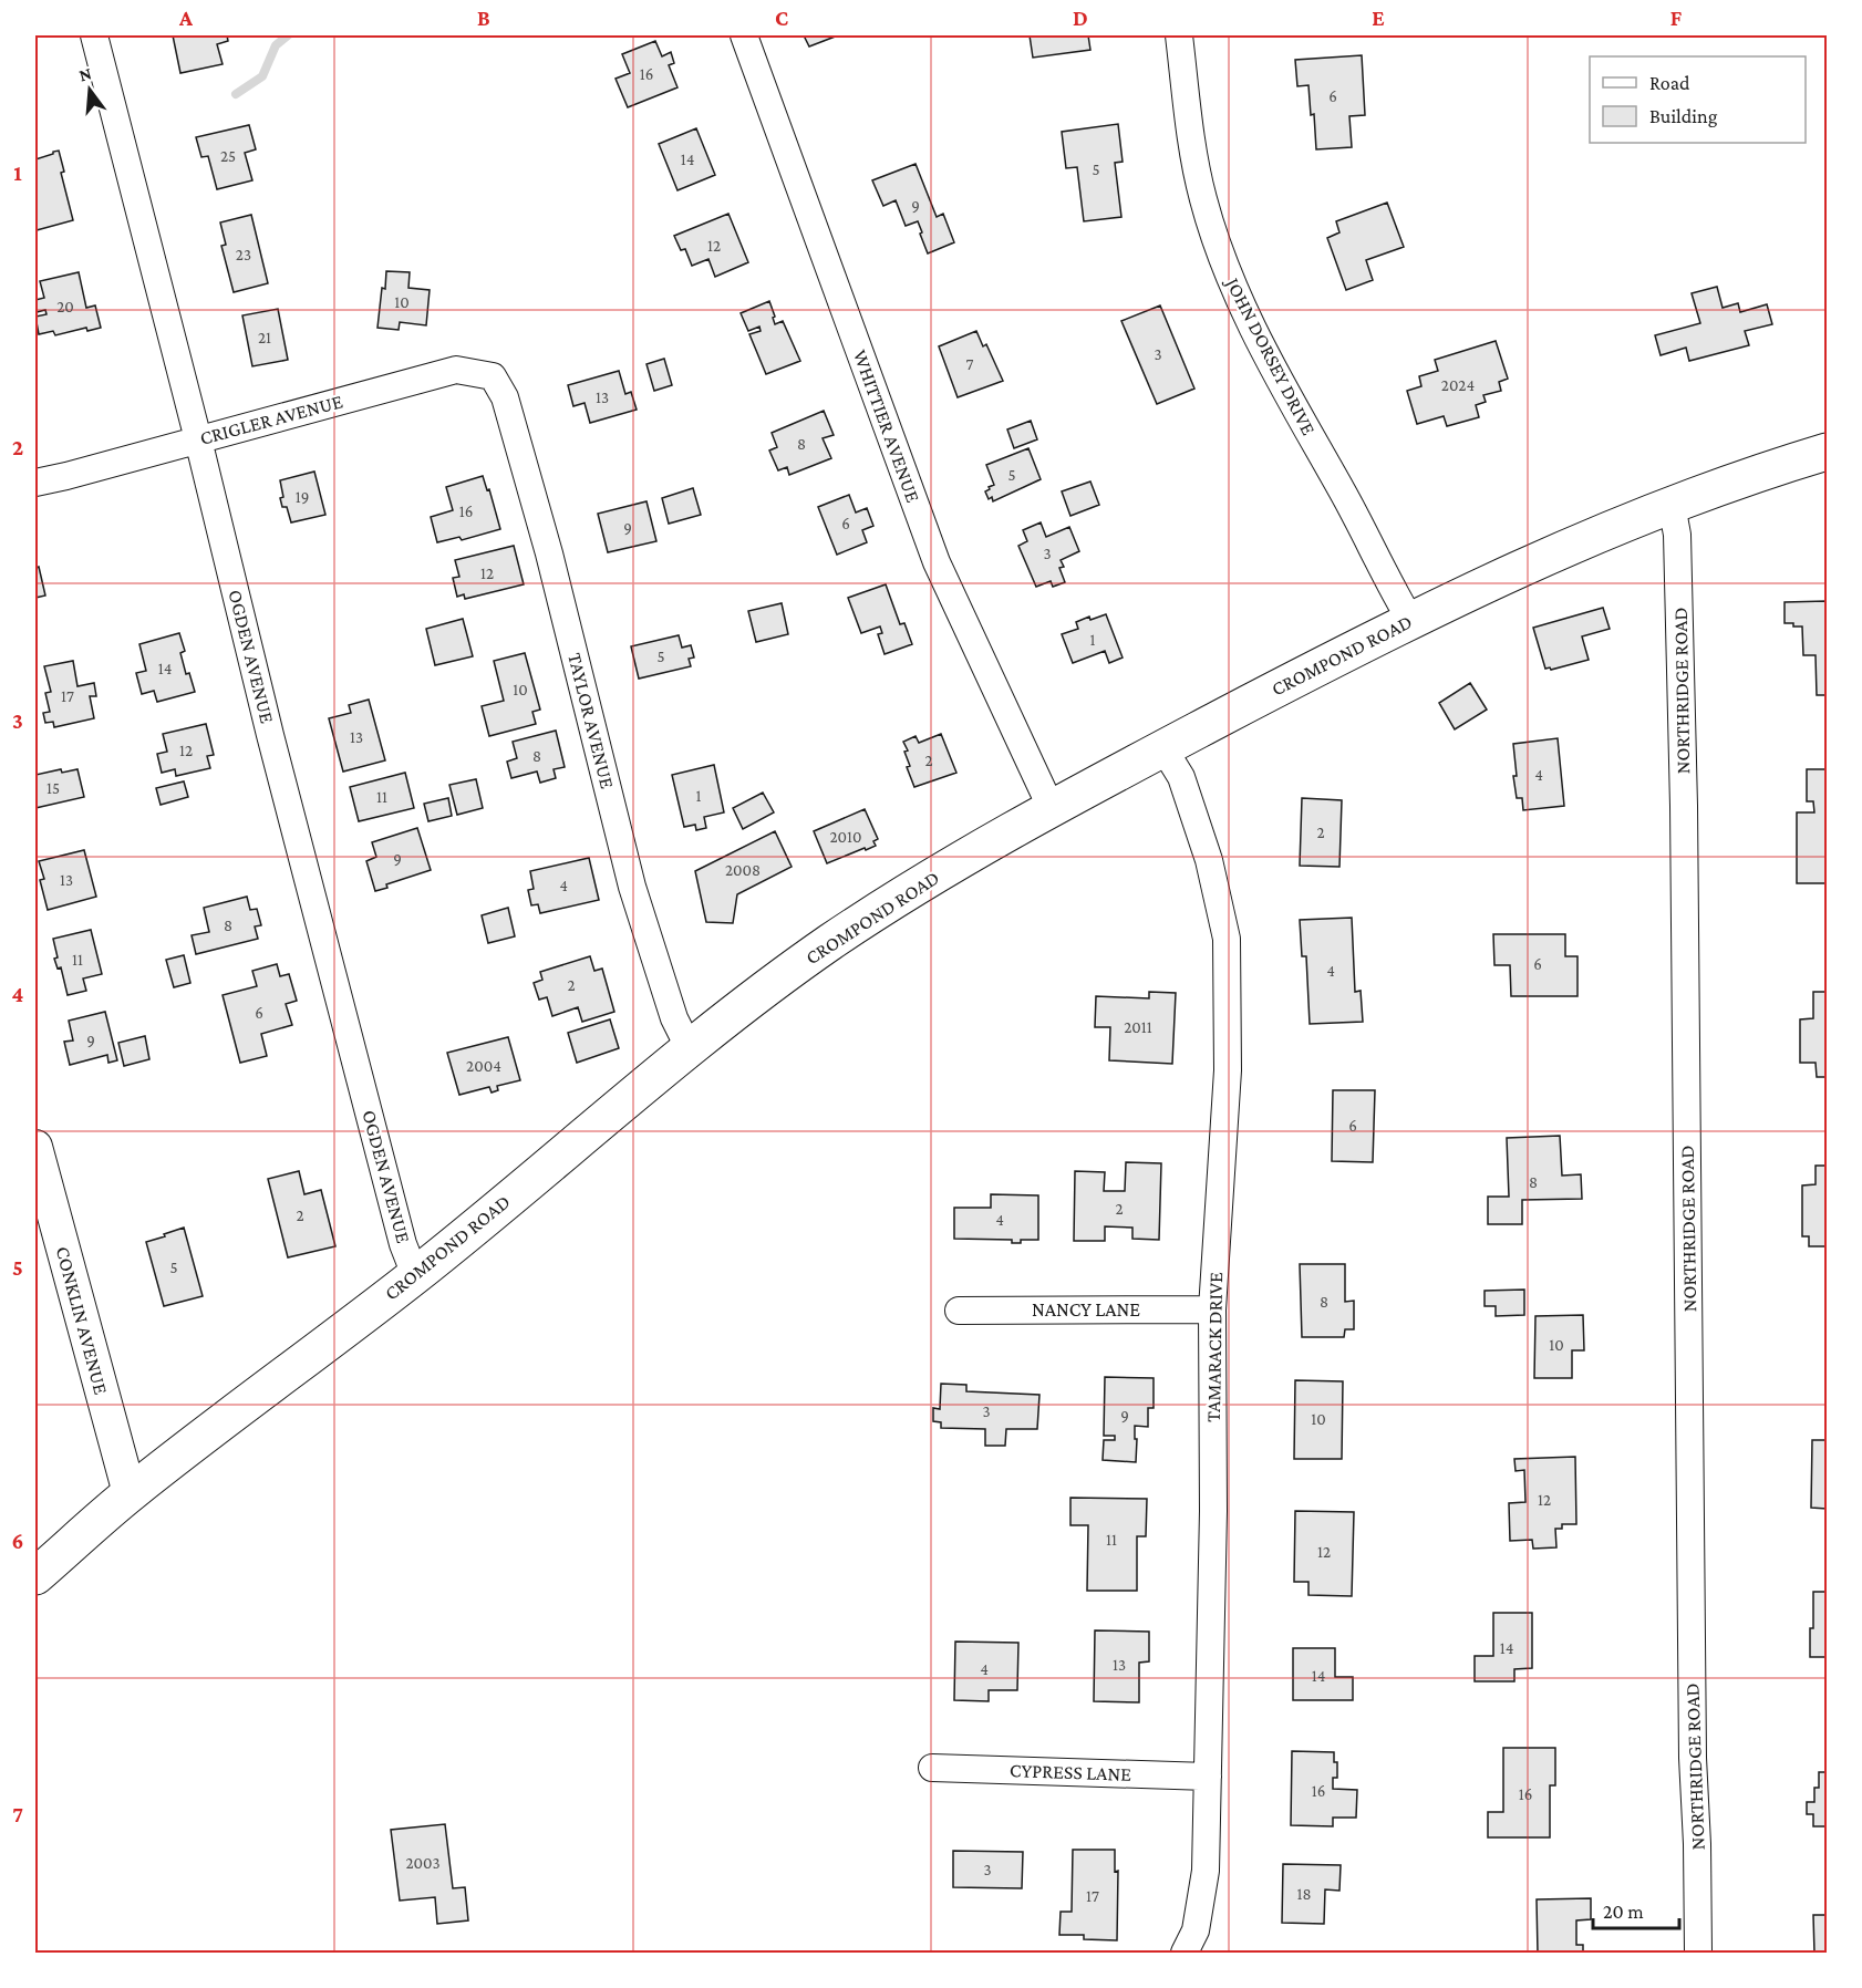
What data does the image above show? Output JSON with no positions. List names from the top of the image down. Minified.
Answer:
{"streets":{"main road":["CROMPOND ROAD"],"street":["JOHN DORSEY DRIVE","CRIGLER AVENUE","WHITTIER AVENUE","OGDEN AVENUE","NORTHRIDGE ROAD","TAYLOR AVENUE","NANCY LANE","CONKLIN AVENUE","TAMARACK DRIVE","CYPRESS LANE"]},"crossings":[["JOHN DORSEY DRIVE","CROMPOND ROAD"],["CRIGLER AVENUE","OGDEN AVENUE"],["CRIGLER AVENUE","TAYLOR AVENUE"],["WHITTIER AVENUE","CROMPOND ROAD"],["CROMPOND ROAD","OGDEN AVENUE"],["CROMPOND ROAD","NORTHRIDGE ROAD"],["CROMPOND ROAD","TAYLOR AVENUE"],["CROMPOND ROAD","CONKLIN AVENUE"],["CROMPOND ROAD","TAMARACK DRIVE"],["NANCY LANE","TAMARACK DRIVE"],["TAMARACK DRIVE","CYPRESS LANE"]],"house_numbers":["16","6","25","14","5","9","12","23","10","20","21","3","7","2024","13","8","5","19","16","6","9","3","12","1","5","14","10","17","13","12","8","2","4","15","1","11","2","2010","9","2008","13","4","8","11","6","4","2","6","2011","9","2004","6","8","2","2","4","5","8","10","3","9","10","12","11","12","14","13","4","14","16","16","2003","3","18","17"],"legend":["Road","Building"],"scale_bar":"20 m","north":"top","grid":{"columns":["A","B","C","D","E","F"],"rows":["1","2","3","4","5","6","7"]}}
